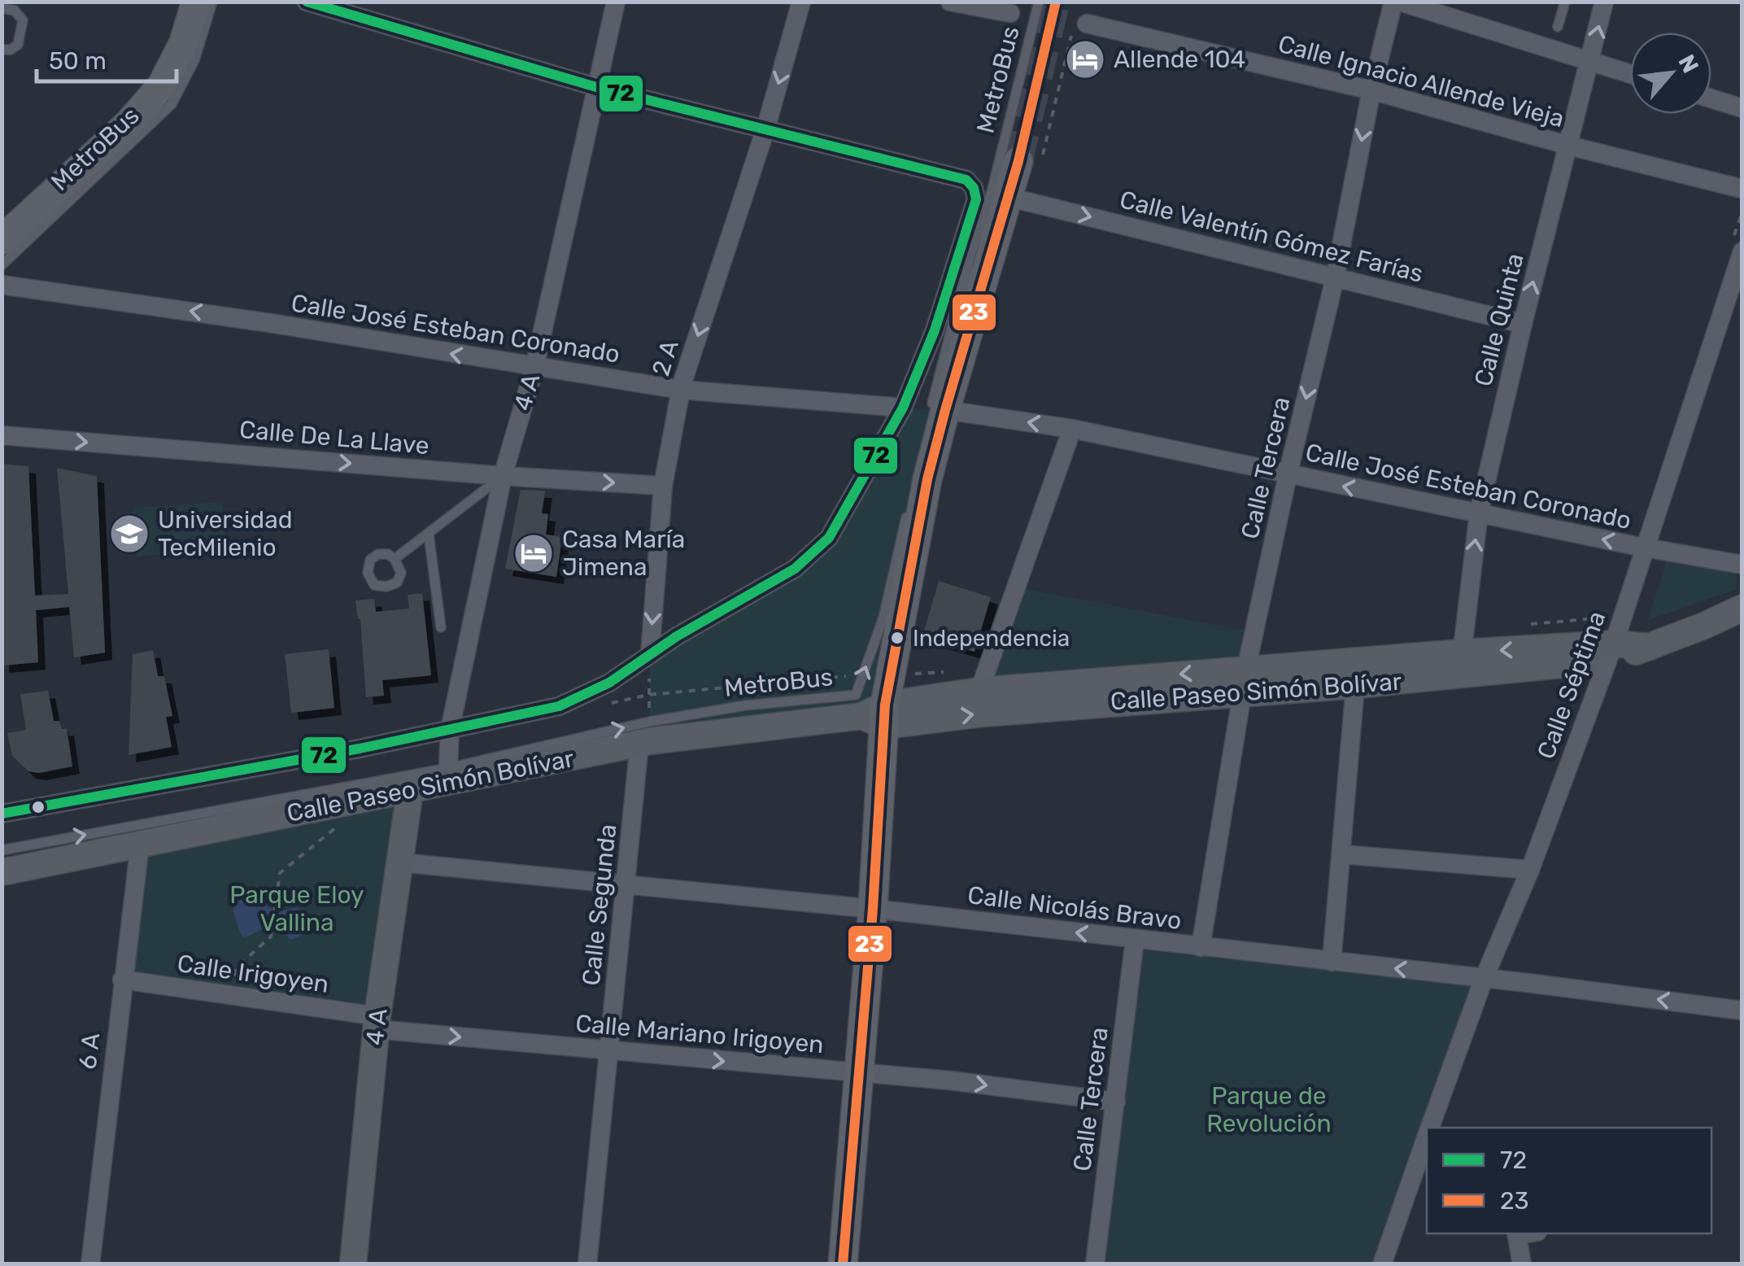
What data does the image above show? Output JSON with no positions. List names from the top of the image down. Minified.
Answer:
{"streets":{"main road":["4 A","Calle Paseo Simón Bolívar"],"street":["Calle Ignacio Allende Vieja","Calle Valentín Gómez Farías","Calle Quinta","Calle José Esteban Coronado","2 A","Calle De La Llave","Calle Tercera","Calle Séptima","Calle Segunda","Calle Nicolás Bravo","Calle Irigoyen","Calle Mariano Irigoyen","6 A"],"lane":["MetroBus"]},"crossings":[["MetroBus","Calle José Esteban Coronado"],["MetroBus","Calle Paseo Simón Bolívar"],["MetroBus","Calle Segunda"],["Calle Ignacio Allende Vieja","Calle Quinta"],["Calle Ignacio Allende Vieja","Calle Tercera"],["Calle Valentín Gómez Farías","Calle Quinta"],["Calle Valentín Gómez Farías","Calle Tercera"],["Calle Quinta","Calle José Esteban Coronado"],["Calle Quinta","Calle Paseo Simón Bolívar"],["Calle José Esteban Coronado","2 A"],["Calle José Esteban Coronado","4 A"],["Calle José Esteban Coronado","Calle Tercera"],["Calle José Esteban Coronado","Calle Séptima"],["Calle José Esteban Coronado","Calle Paseo Simón Bolívar"],["2 A","Calle De La Llave"],["2 A","Calle Paseo Simón Bolívar"],["4 A","Calle De La Llave"],["4 A","Calle Paseo Simón Bolívar"],["4 A","Calle Nicolás Bravo"],["4 A","Calle Irigoyen"],["4 A","Calle Mariano Irigoyen"],["Calle Tercera","Calle Paseo Simón Bolívar"],["Calle Tercera","Calle Nicolás Bravo"],["Calle Tercera","Calle Mariano Irigoyen"],["Calle Séptima","Calle Paseo Simón Bolívar"],["Calle Séptima","Calle Nicolás Bravo"],["Calle Paseo Simón Bolívar","Calle Segunda"],["Calle Paseo Simón Bolívar","6 A"],["Calle Segunda","Calle Nicolás Bravo"],["Calle Segunda","Calle Mariano Irigoyen"],["Calle Irigoyen","Calle Mariano Irigoyen"],["Calle Irigoyen","6 A"]],"one_way":["Calle Valentín Gómez Farías","Calle Quinta","Calle José Esteban Coronado","2 A","Calle De La Llave","Calle Nicolás Bravo","Calle Mariano Irigoyen"],"parks":["Parque Eloy Vallina","Parque de Revolución"],"places":{"hotel":["Allende 104","Casa María Jimena"],"school or university":["Universidad TecMilenio"],"other":["Independencia"]},"lines":["transit line 72","transit line 23"],"legend":["72","23"],"scale_bar":"50 m","north":"top right"}
